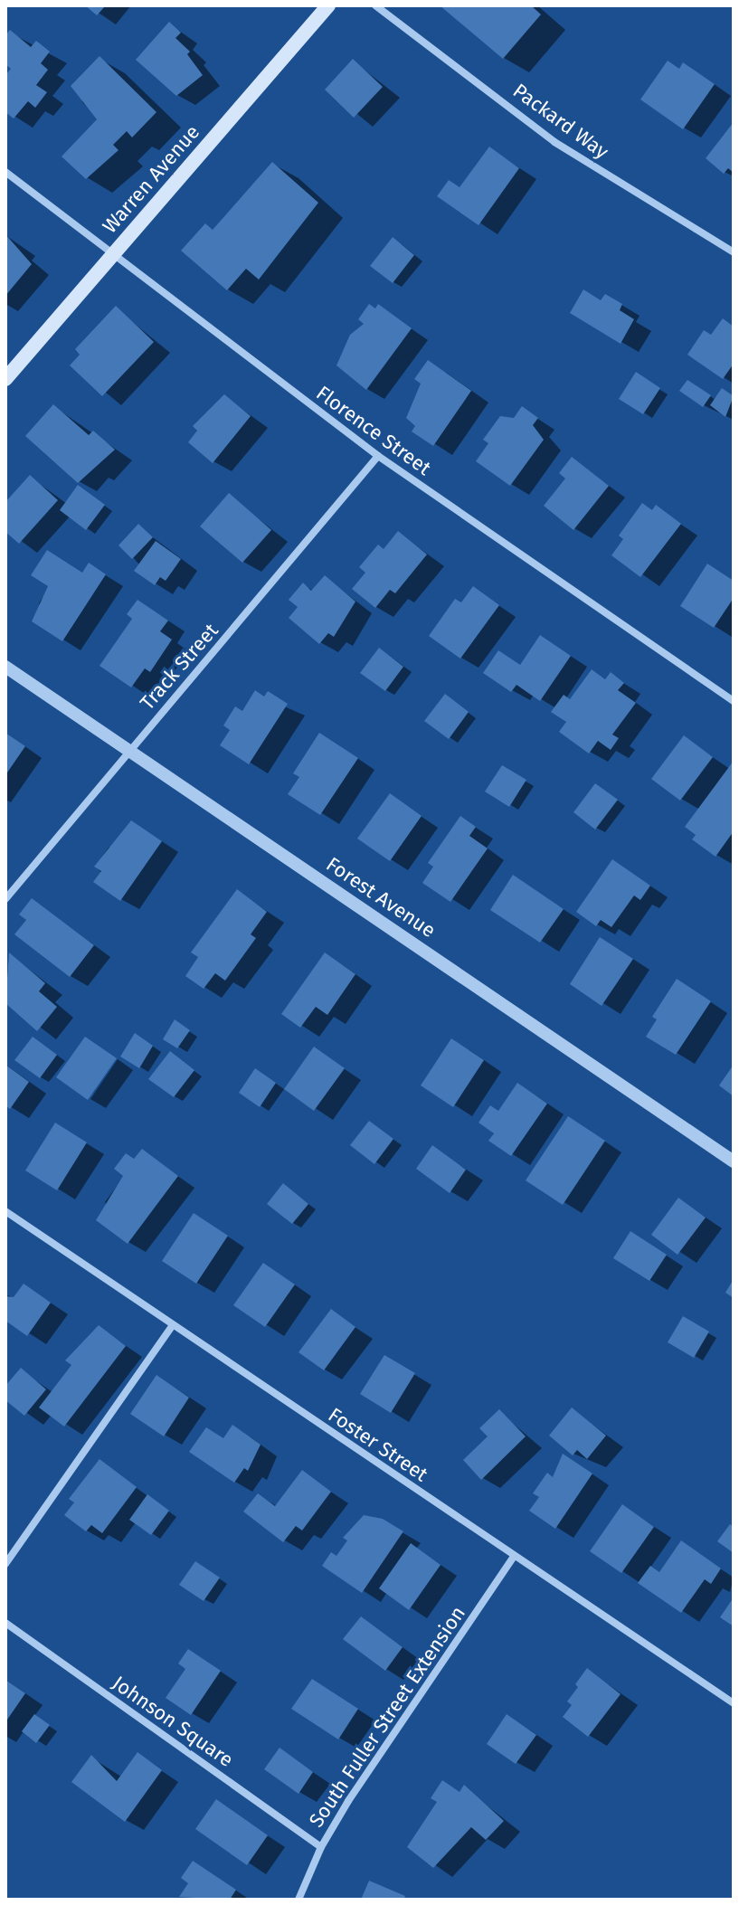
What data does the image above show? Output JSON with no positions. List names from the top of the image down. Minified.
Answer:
{"streets":{"main road":["Warren Avenue"],"street":["Packard Way","Florence Street","Track Street","Forest Avenue","Foster Street","South Fuller Street Extension","Johnson Square"]},"crossings":[["Warren Avenue","Florence Street"],["Florence Street","Track Street"],["Track Street","Forest Avenue"],["Foster Street","South Fuller Street Extension"],["South Fuller Street Extension","Johnson Square"]]}
